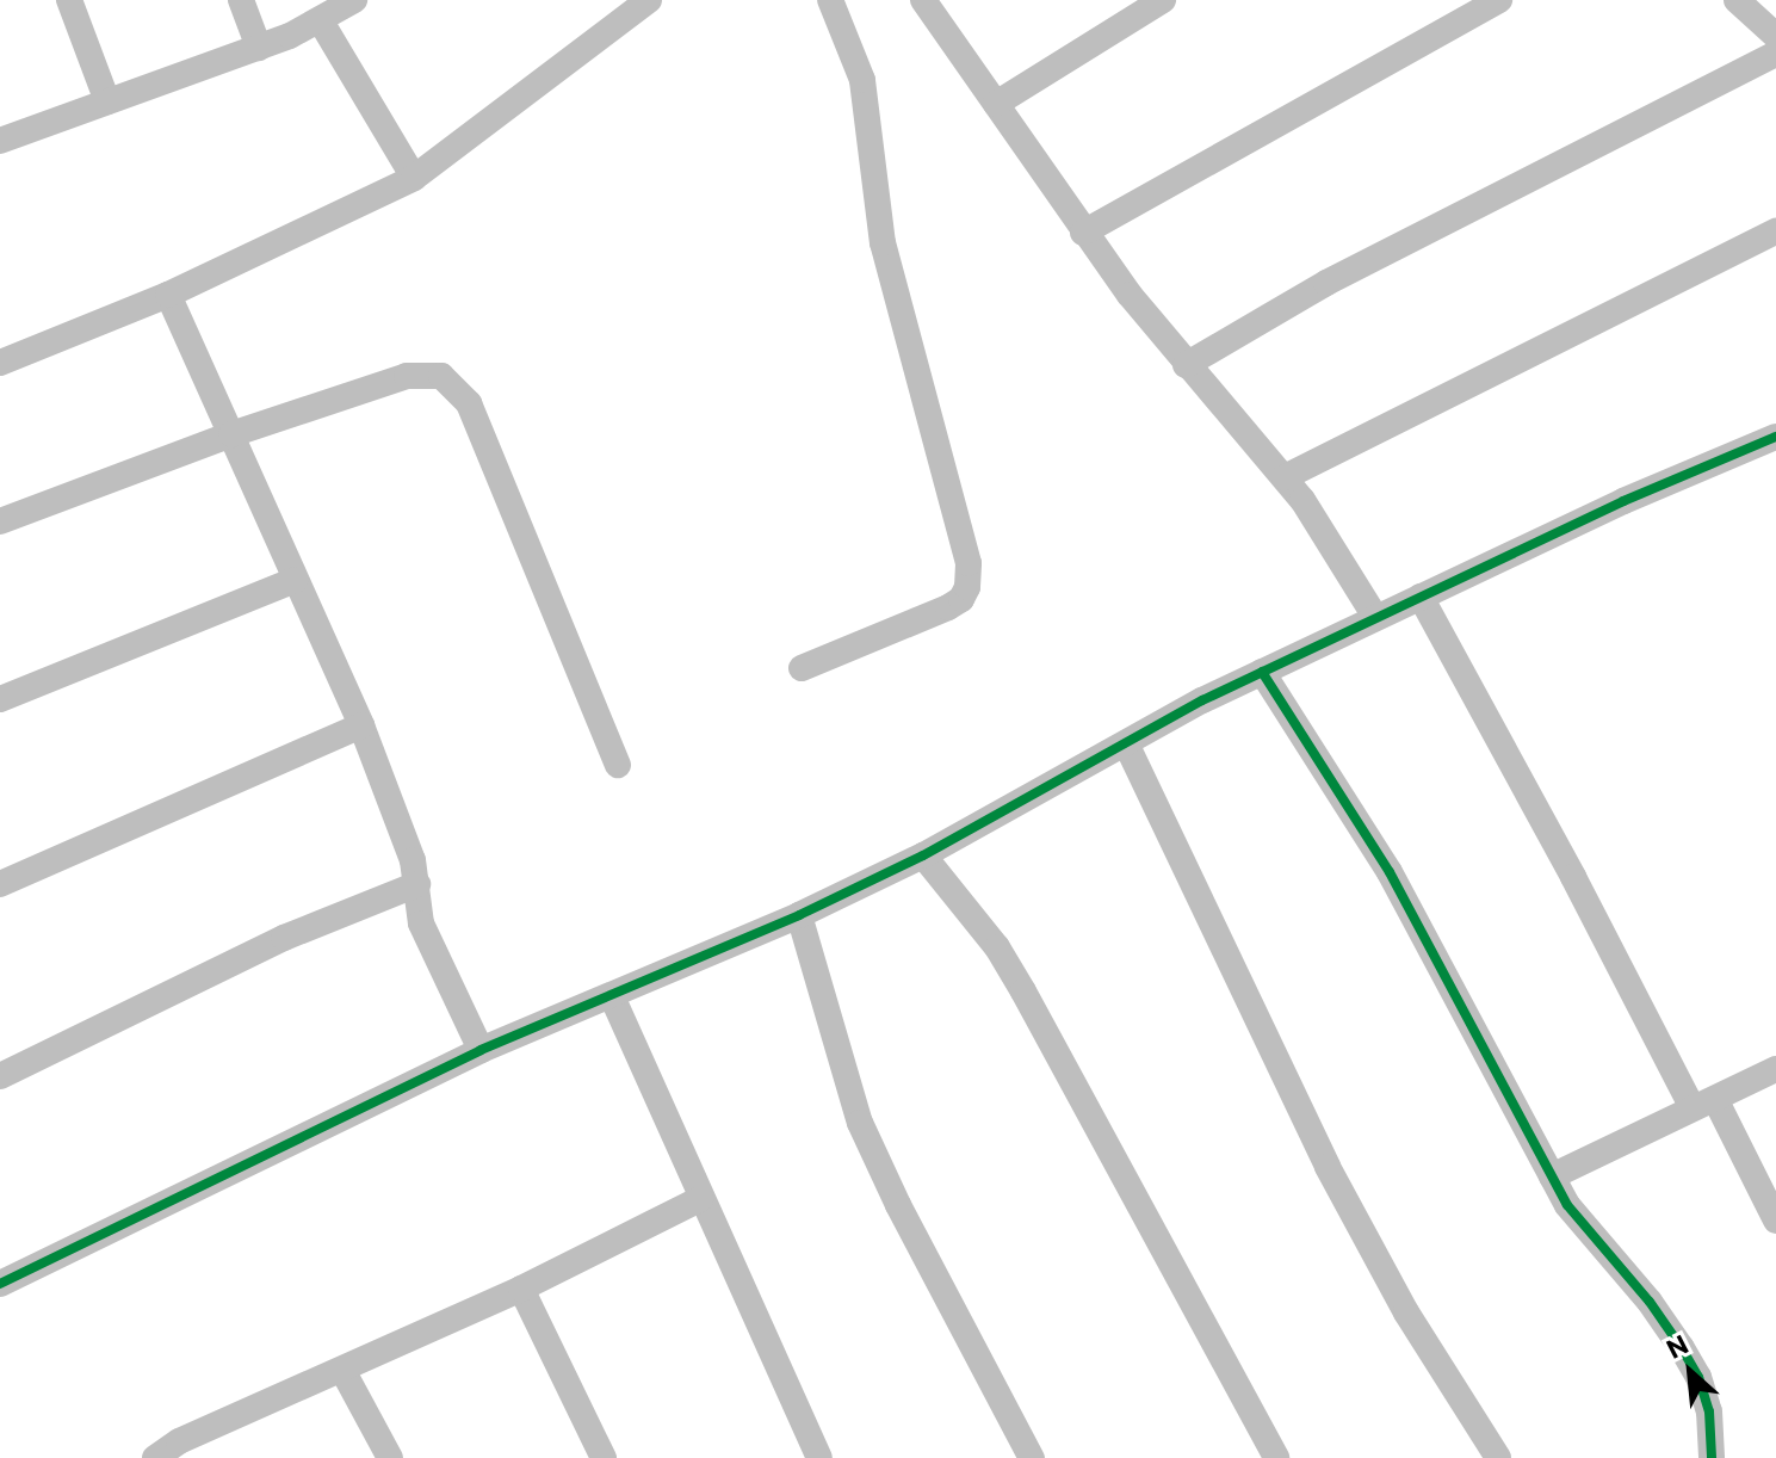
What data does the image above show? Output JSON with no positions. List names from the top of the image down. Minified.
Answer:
{"north":"top left"}
